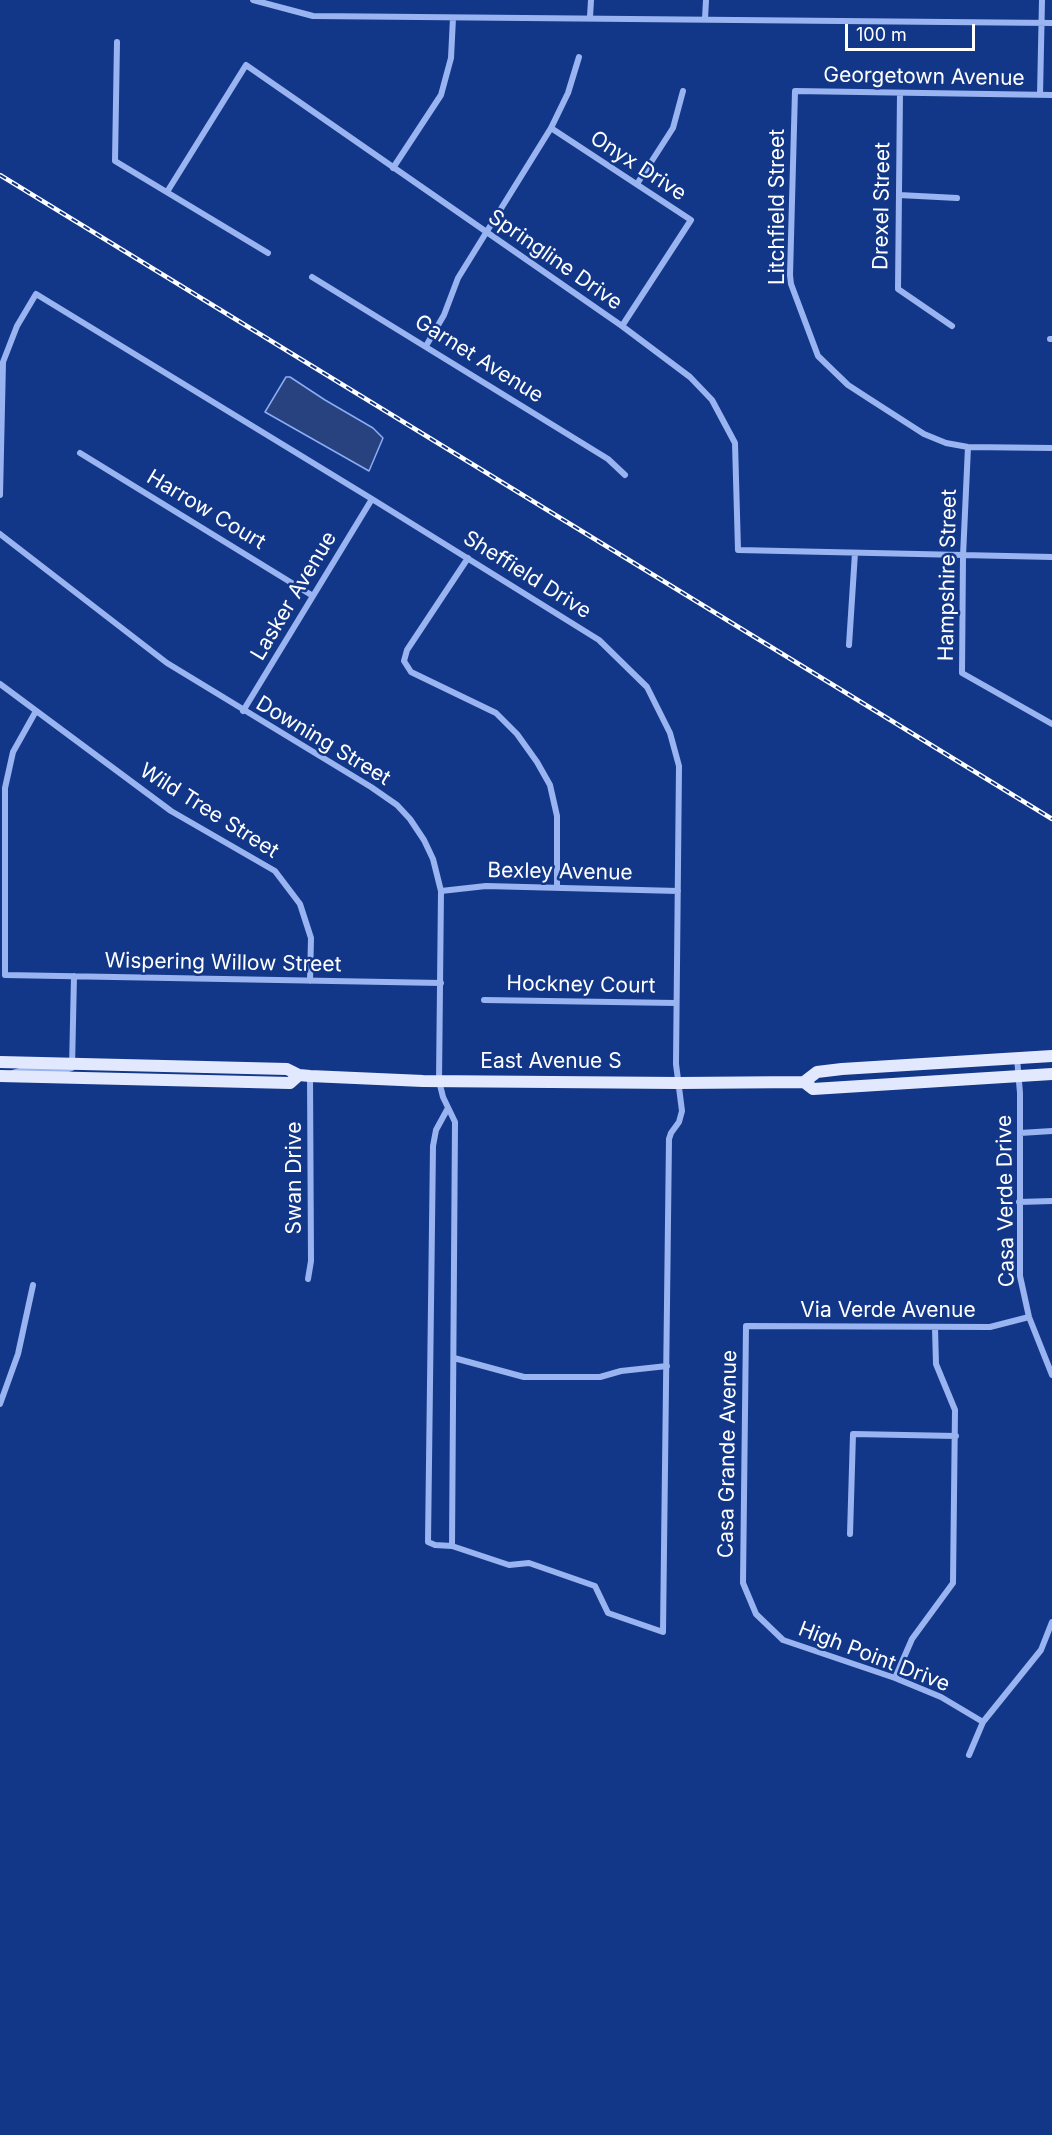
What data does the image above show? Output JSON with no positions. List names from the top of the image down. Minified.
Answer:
{"streets":{"main road":["East Avenue S"],"street":["Georgetown Avenue","Onyx Drive","Drexel Street","Litchfield Street","Springline Drive","Garnet Avenue","Harrow Court","Sheffield Drive","Hampshire Street","Lasker Avenue","Downing Street","Wild Tree Street","Bexley Avenue","Wispering Willow Street","Hockney Court","Swan Drive","Casa Verde Drive","Via Verde Avenue","Casa Grande Avenue","High Point Drive"]},"crossings":[["Georgetown Avenue","Drexel Street"],["Georgetown Avenue","Litchfield Street"],["Onyx Drive","Springline Drive"],["Litchfield Street","Hampshire Street"],["Harrow Court","Lasker Avenue"],["Sheffield Drive","Lasker Avenue"],["Sheffield Drive","Downing Street"],["Sheffield Drive","Bexley Avenue"],["Sheffield Drive","Hockney Court"],["Sheffield Drive","East Avenue S"],["Lasker Avenue","Downing Street"],["Downing Street","Bexley Avenue"],["Downing Street","Wispering Willow Street"],["Downing Street","East Avenue S"],["Wild Tree Street","Wispering Willow Street"],["East Avenue S","Swan Drive"],["East Avenue S","Casa Verde Drive"],["Casa Verde Drive","Via Verde Avenue"],["Via Verde Avenue","Casa Grande Avenue"],["Casa Grande Avenue","High Point Drive"]],"scale_bar":"100 m"}
